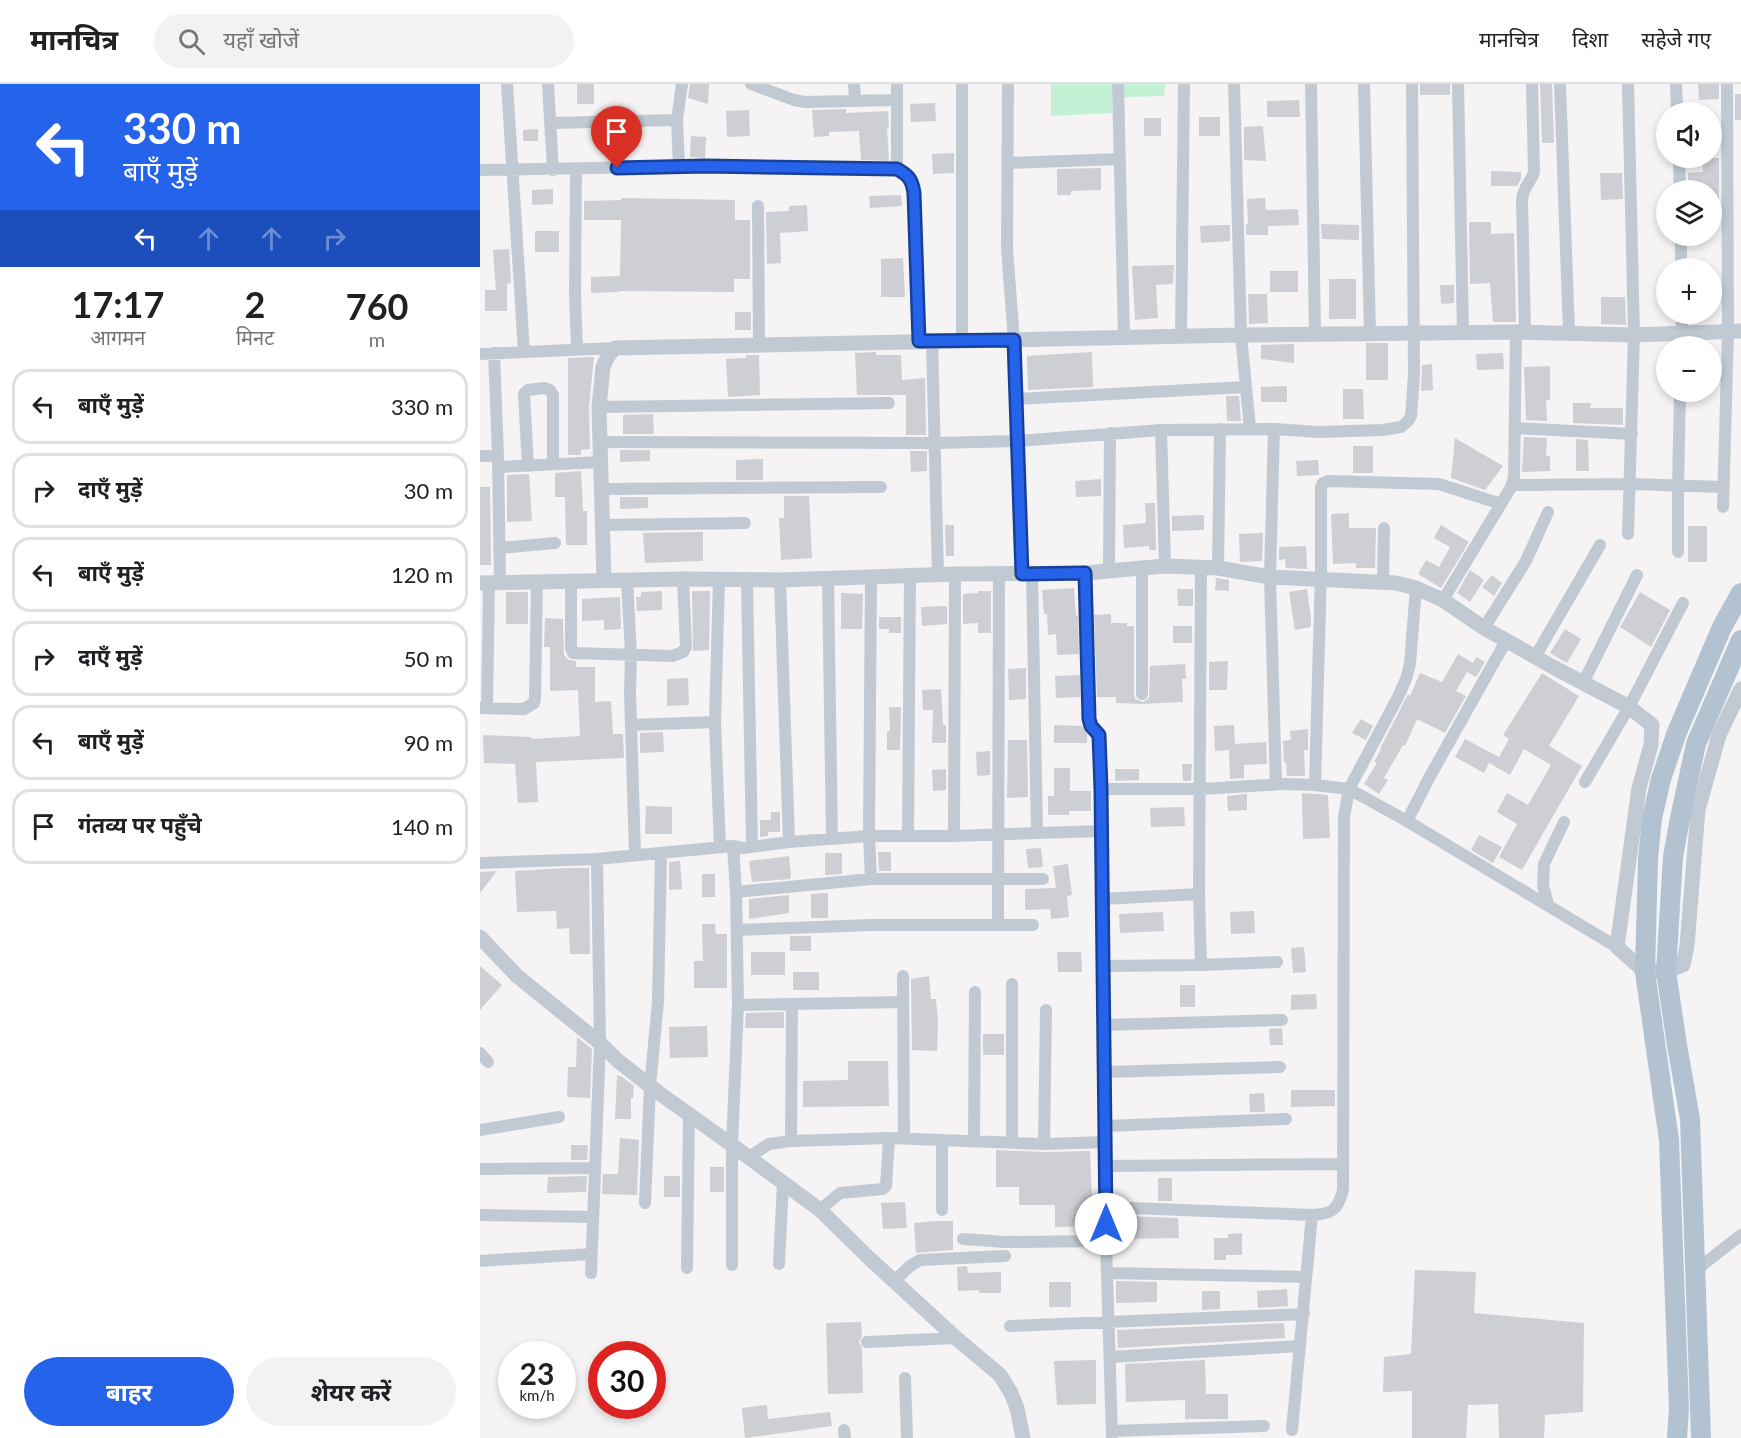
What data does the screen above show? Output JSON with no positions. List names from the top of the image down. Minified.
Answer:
{"page":{"header":"मानचित्र","search":"यहाँ खोजें","nav":["मानचित्र","दिशा","सहेजे गए"],"turn":["330 m","बाएँ मुड़ें"],"map_buttons":["+","−"],"eta":["17:17","आगमन","2","मिनट","760","m"],"list":[{"name":"बाएँ मुड़ें","value":"330 m"},{"name":"दाएँ मुड़ें","value":"30 m"},{"name":"बाएँ मुड़ें","value":"120 m"},{"name":"दाएँ मुड़ें","value":"50 m"},{"name":"बाएँ मुड़ें","value":"90 m"},{"name":"गंतव्य पर पहुँचे","value":"140 m"}],"speed":"23 km/h","limit":"30","buttons":["बाहर","शेयर करें"]}}
